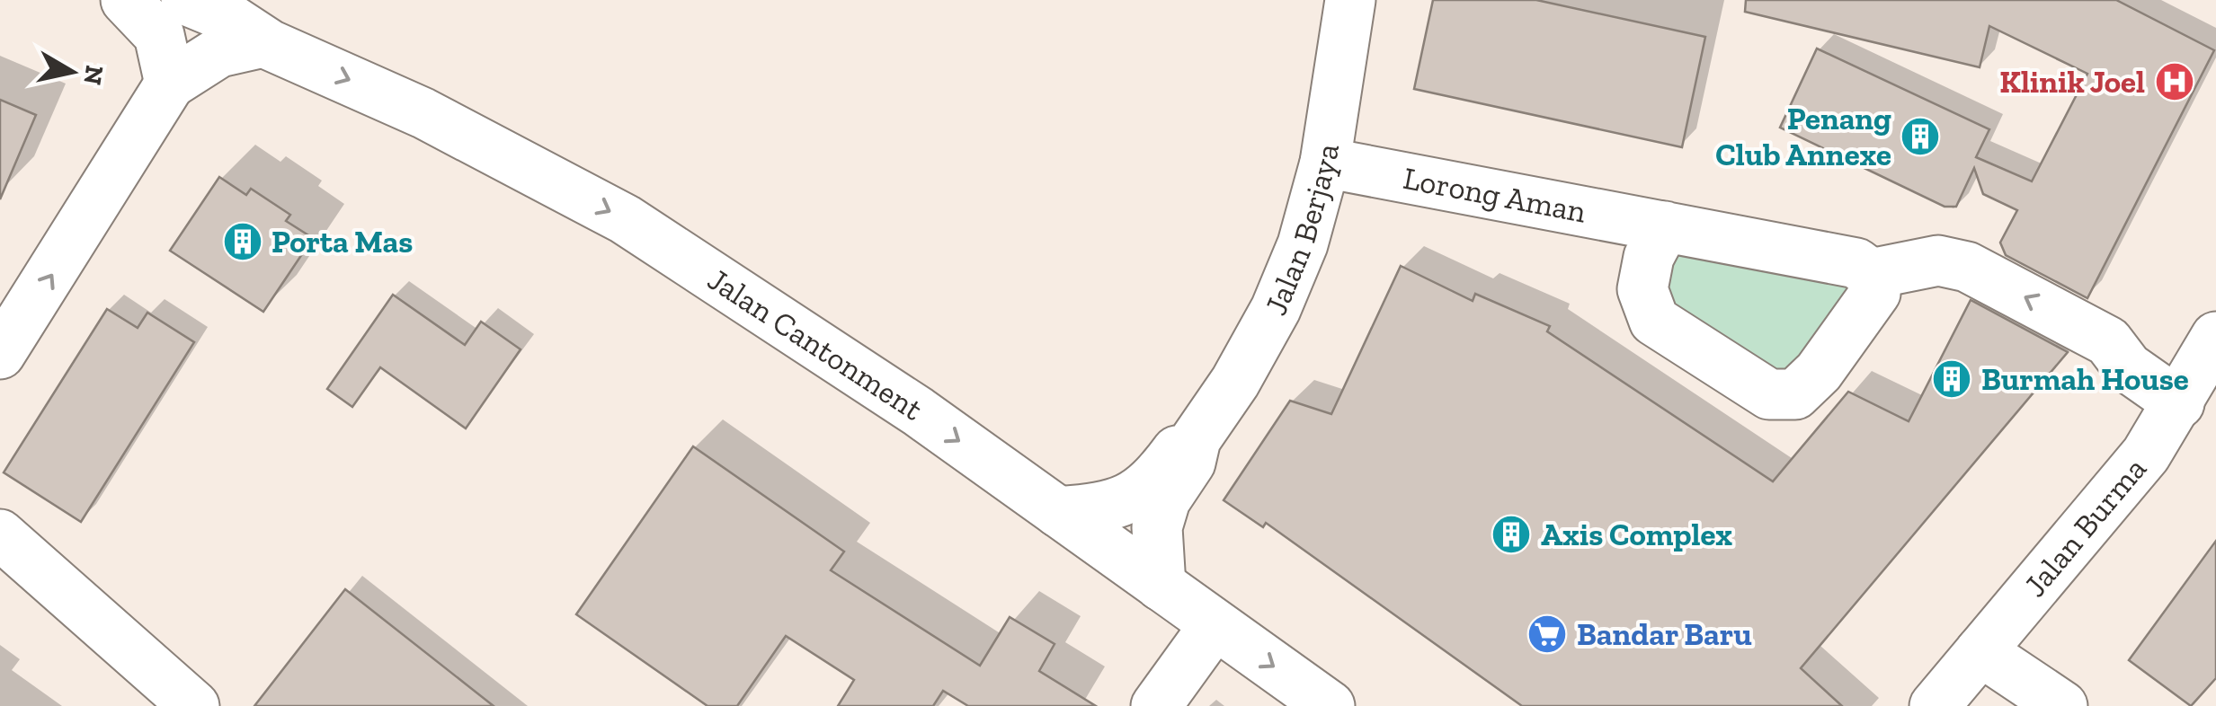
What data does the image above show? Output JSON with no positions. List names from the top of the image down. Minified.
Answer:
{"streets":{"street":["Lorong Aman","Jalan Berjaya","Jalan Cantonment","Jalan Burma"]},"crossings":[["Lorong Aman","Jalan Berjaya"],["Jalan Berjaya","Jalan Cantonment"]],"one_way":["Jalan Cantonment"],"places":{"hospital":["Klinik Joel"],"building":["Penang Club Annexe","Porta Mas","Burmah House","Axis Complex"],"supermarket":["Bandar Baru"]},"north":"right"}
